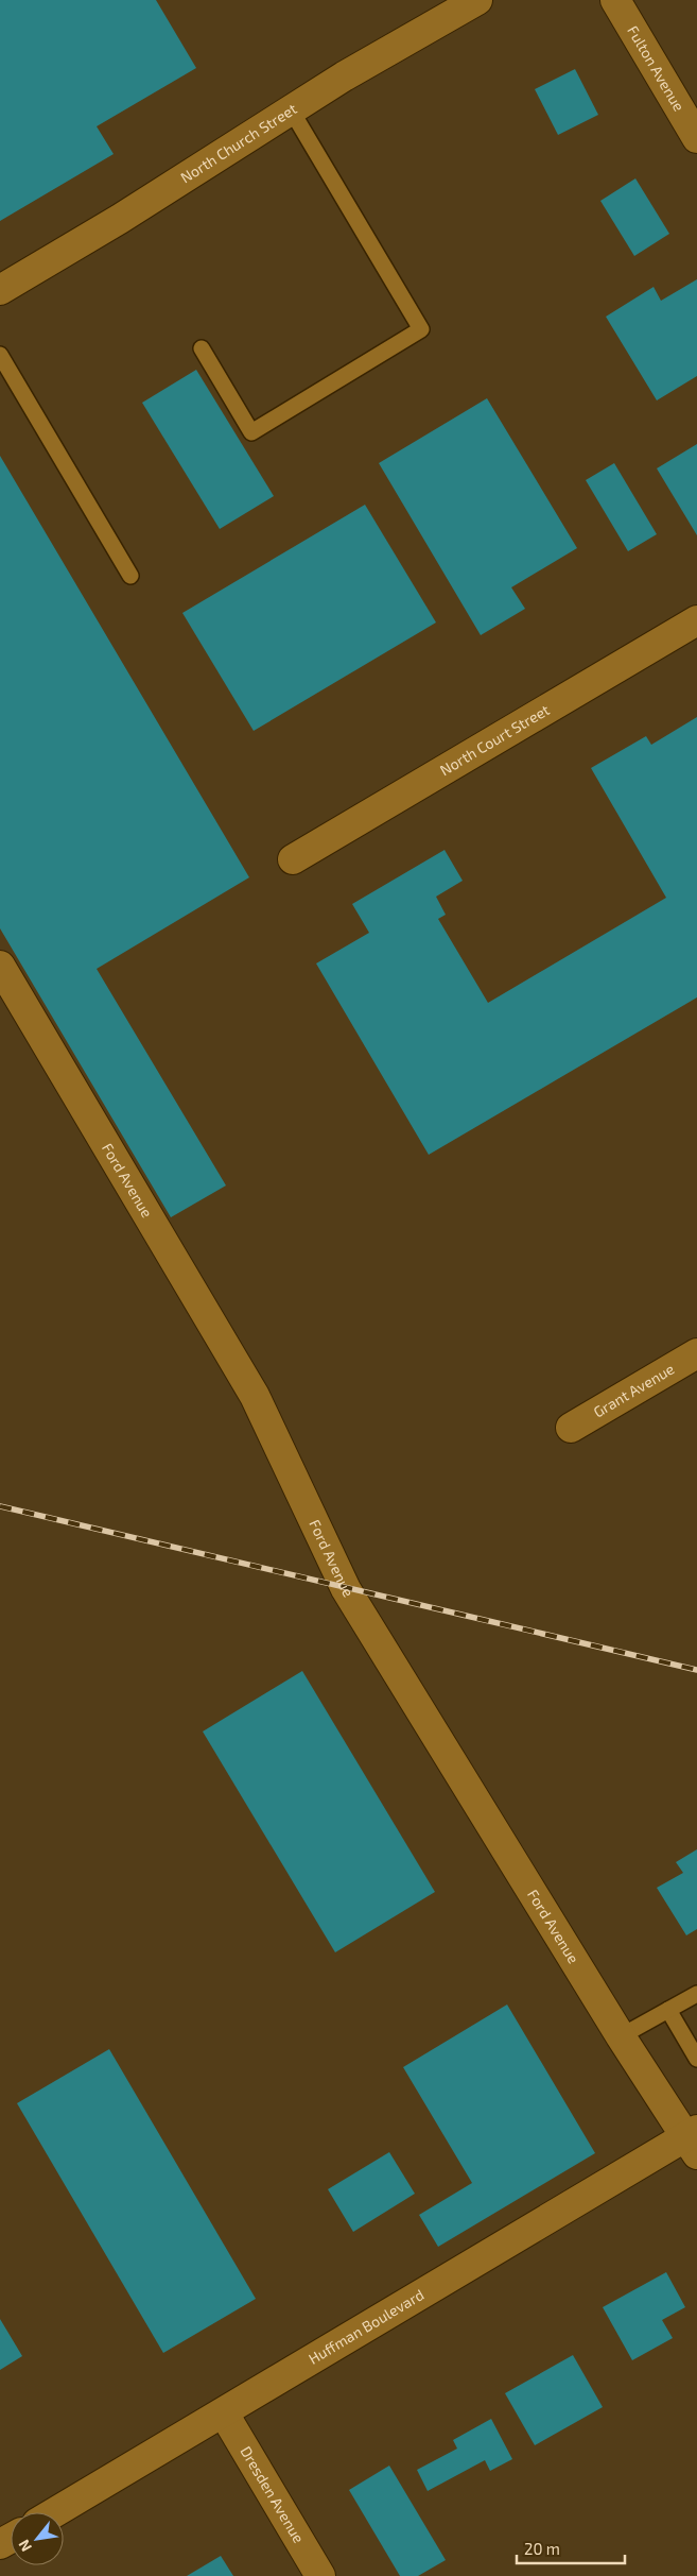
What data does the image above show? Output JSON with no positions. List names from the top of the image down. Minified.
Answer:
{"streets":{"street":["Fulton Avenue","North Church Street","North Court Street","Ford Avenue","Grant Avenue","Huffman Boulevard","Dresden Avenue"]},"crossings":[["Ford Avenue","Huffman Boulevard"],["Huffman Boulevard","Dresden Avenue"]],"scale_bar":"20 m","north":"bottom left"}
